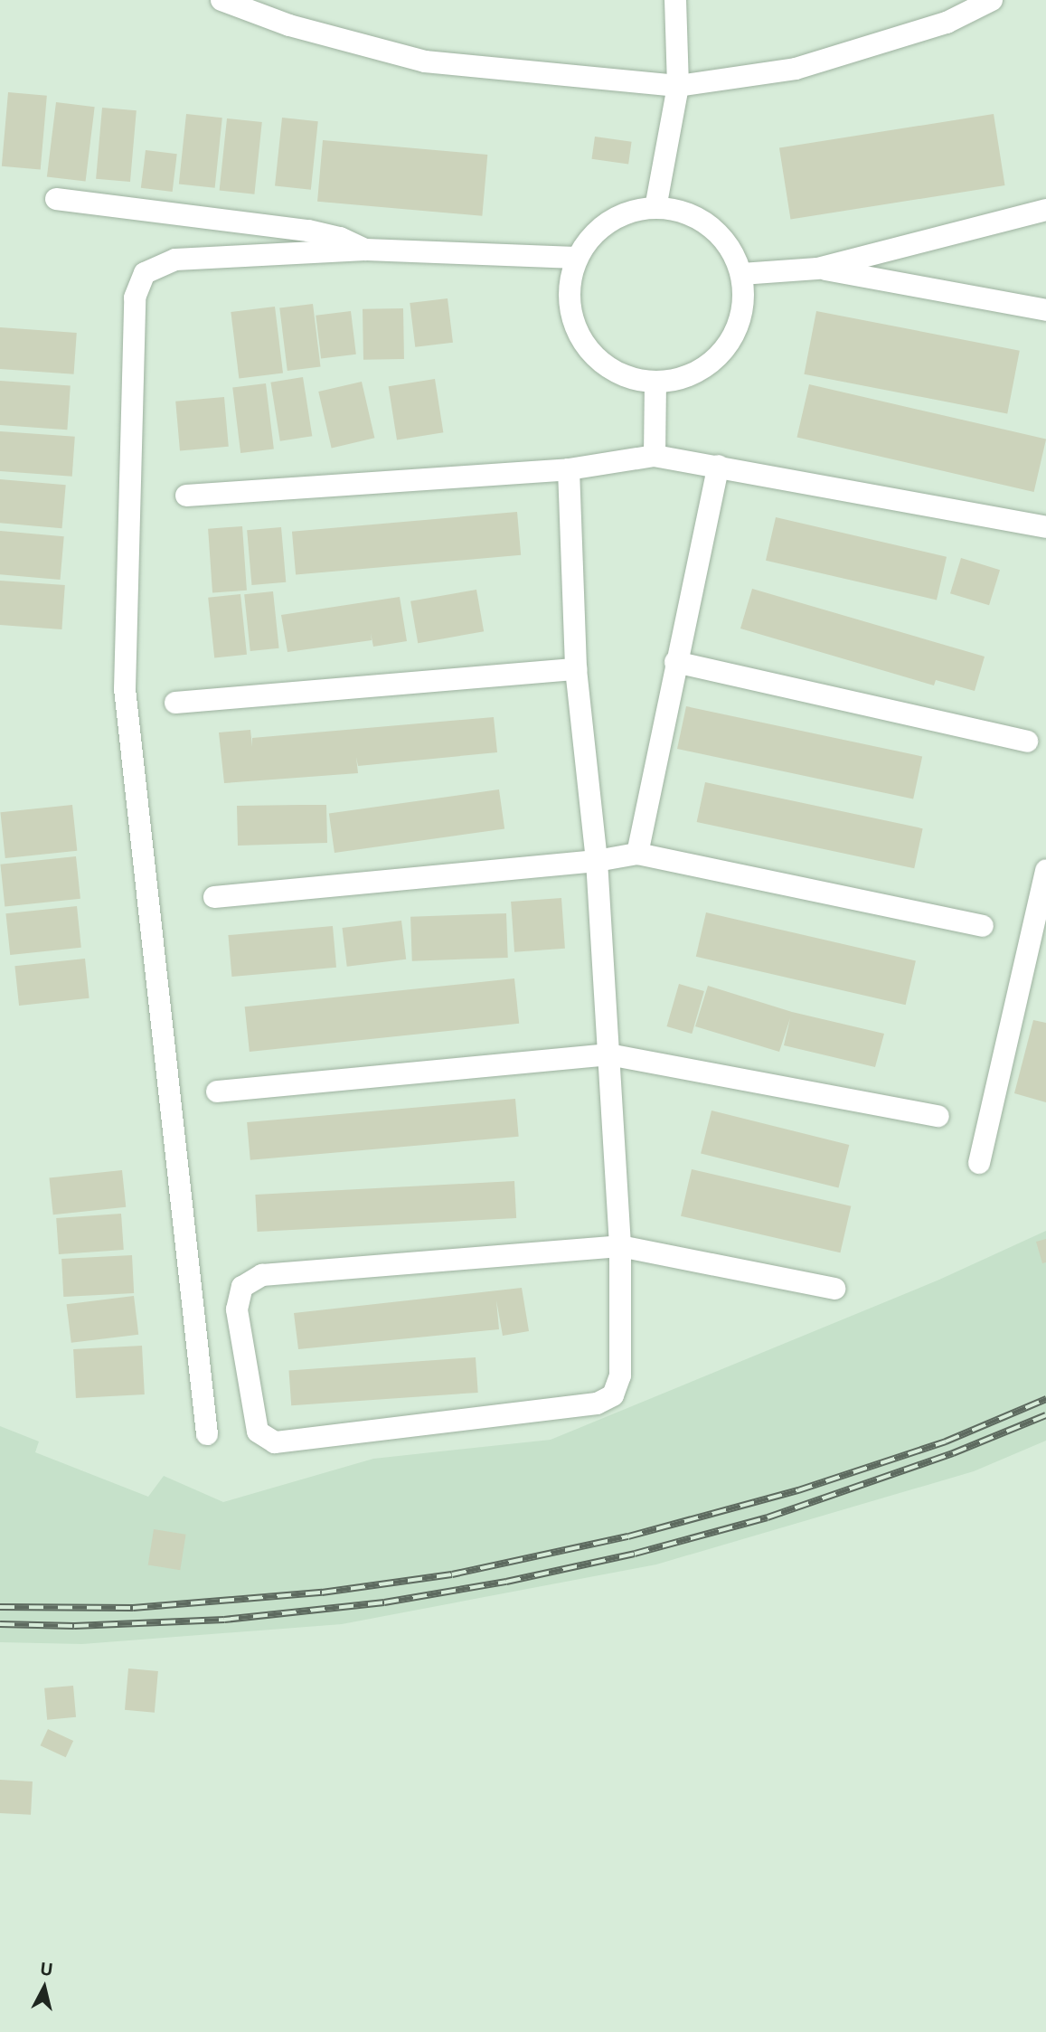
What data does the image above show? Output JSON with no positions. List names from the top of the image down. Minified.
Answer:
{"north":"top"}
